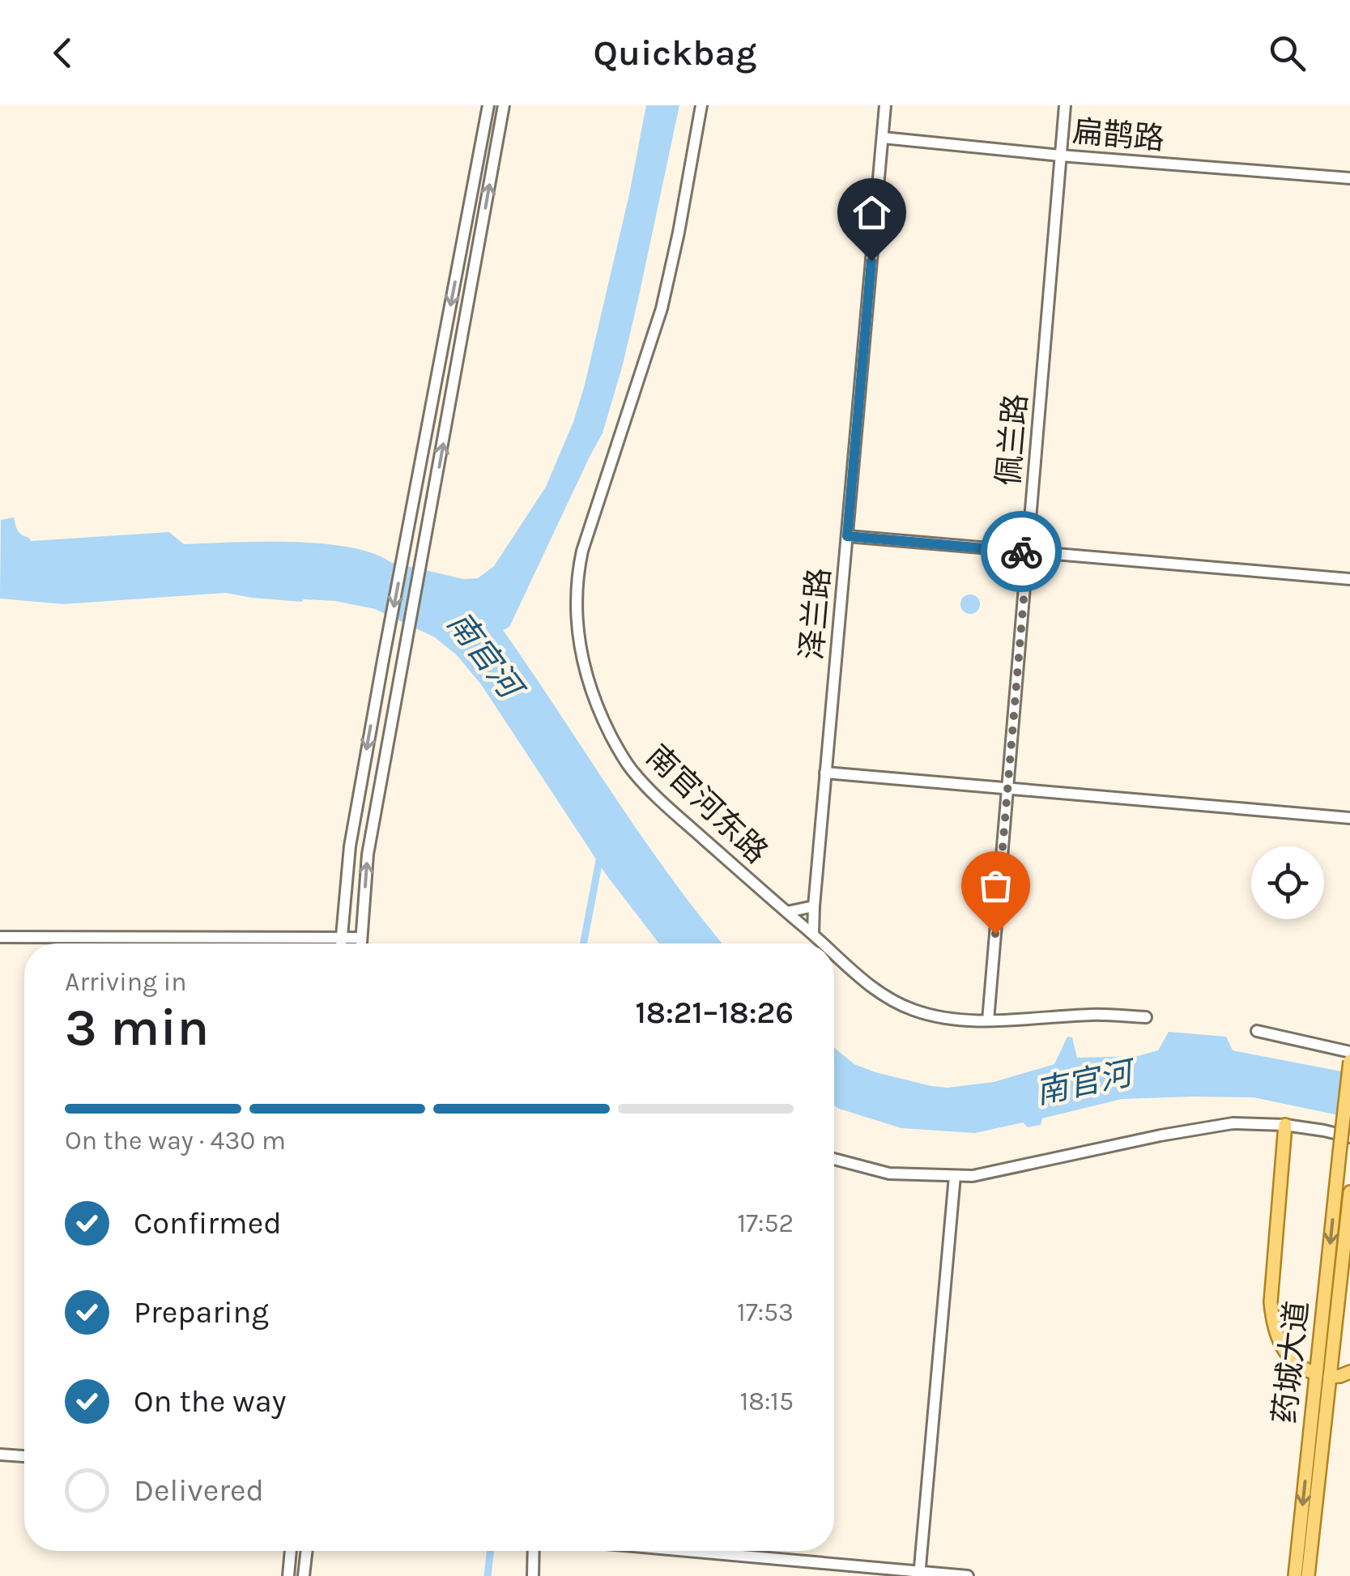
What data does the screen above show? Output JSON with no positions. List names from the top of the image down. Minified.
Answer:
{"streets":{"main road":["药城大道"],"street":["扁鹊路","佩兰路","泽兰路","南官河东路"]},"crossings":[["扁鹊路","佩兰路"],["扁鹊路","泽兰路"],["佩兰路","南官河东路"],["泽兰路","南官河东路"]],"water":["南官河"],"page":{"header":"Quickbag","heading":["3 min","Arriving in","18:21–18:26"],"bar":"On the way · 430 m","list":[["Confirmed","17:52"],["Preparing","17:53"],["On the way","18:15"],"Delivered"]}}
